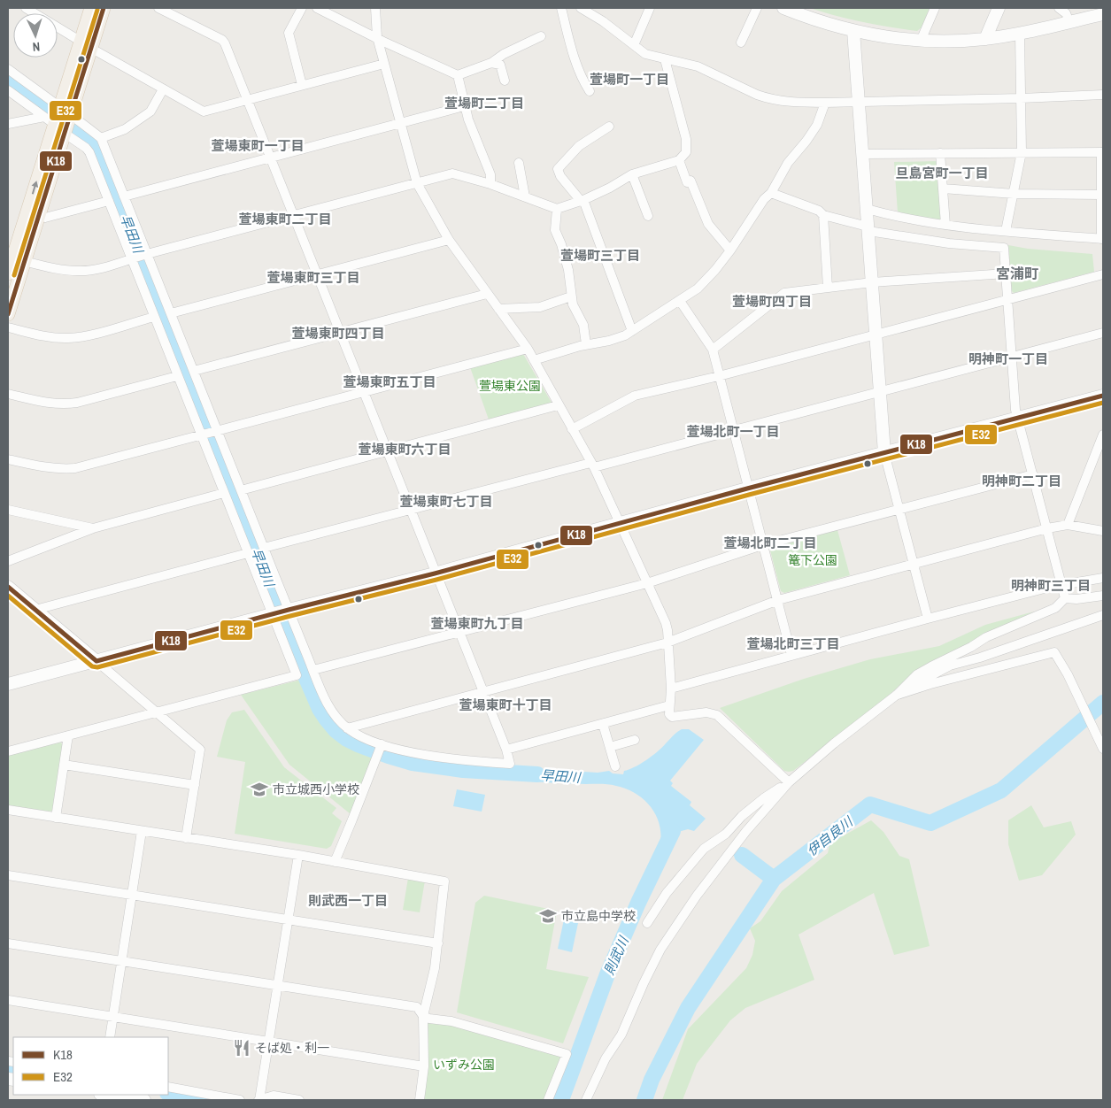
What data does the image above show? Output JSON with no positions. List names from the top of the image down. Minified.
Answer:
{"districts":["萱場町一丁目","萱場町二丁目","萱場東町一丁目","旦島宮町一丁目","萱場東町二丁目","萱場町三丁目","宮浦町","萱場東町三丁目","萱場町四丁目","萱場東町四丁目","明神町一丁目","萱場東町五丁目","萱場北町一丁目","萱場東町六丁目","明神町二丁目","萱場東町七丁目","萱場北町二丁目","明神町三丁目","萱場東町九丁目","萱場北町三丁目","萱場東町十丁目","則武西一丁目"],"water":["早田川","伊自良川","則武川"],"parks":["萱場東公園","篭下公園","いずみ公園"],"places":{"school or university":["市立城西小学校","市立島中学校"],"restaurant":["そば処・利一"]},"lines":["transit line K18","transit line E32"],"legend":["K18","E32"],"north":"bottom"}
